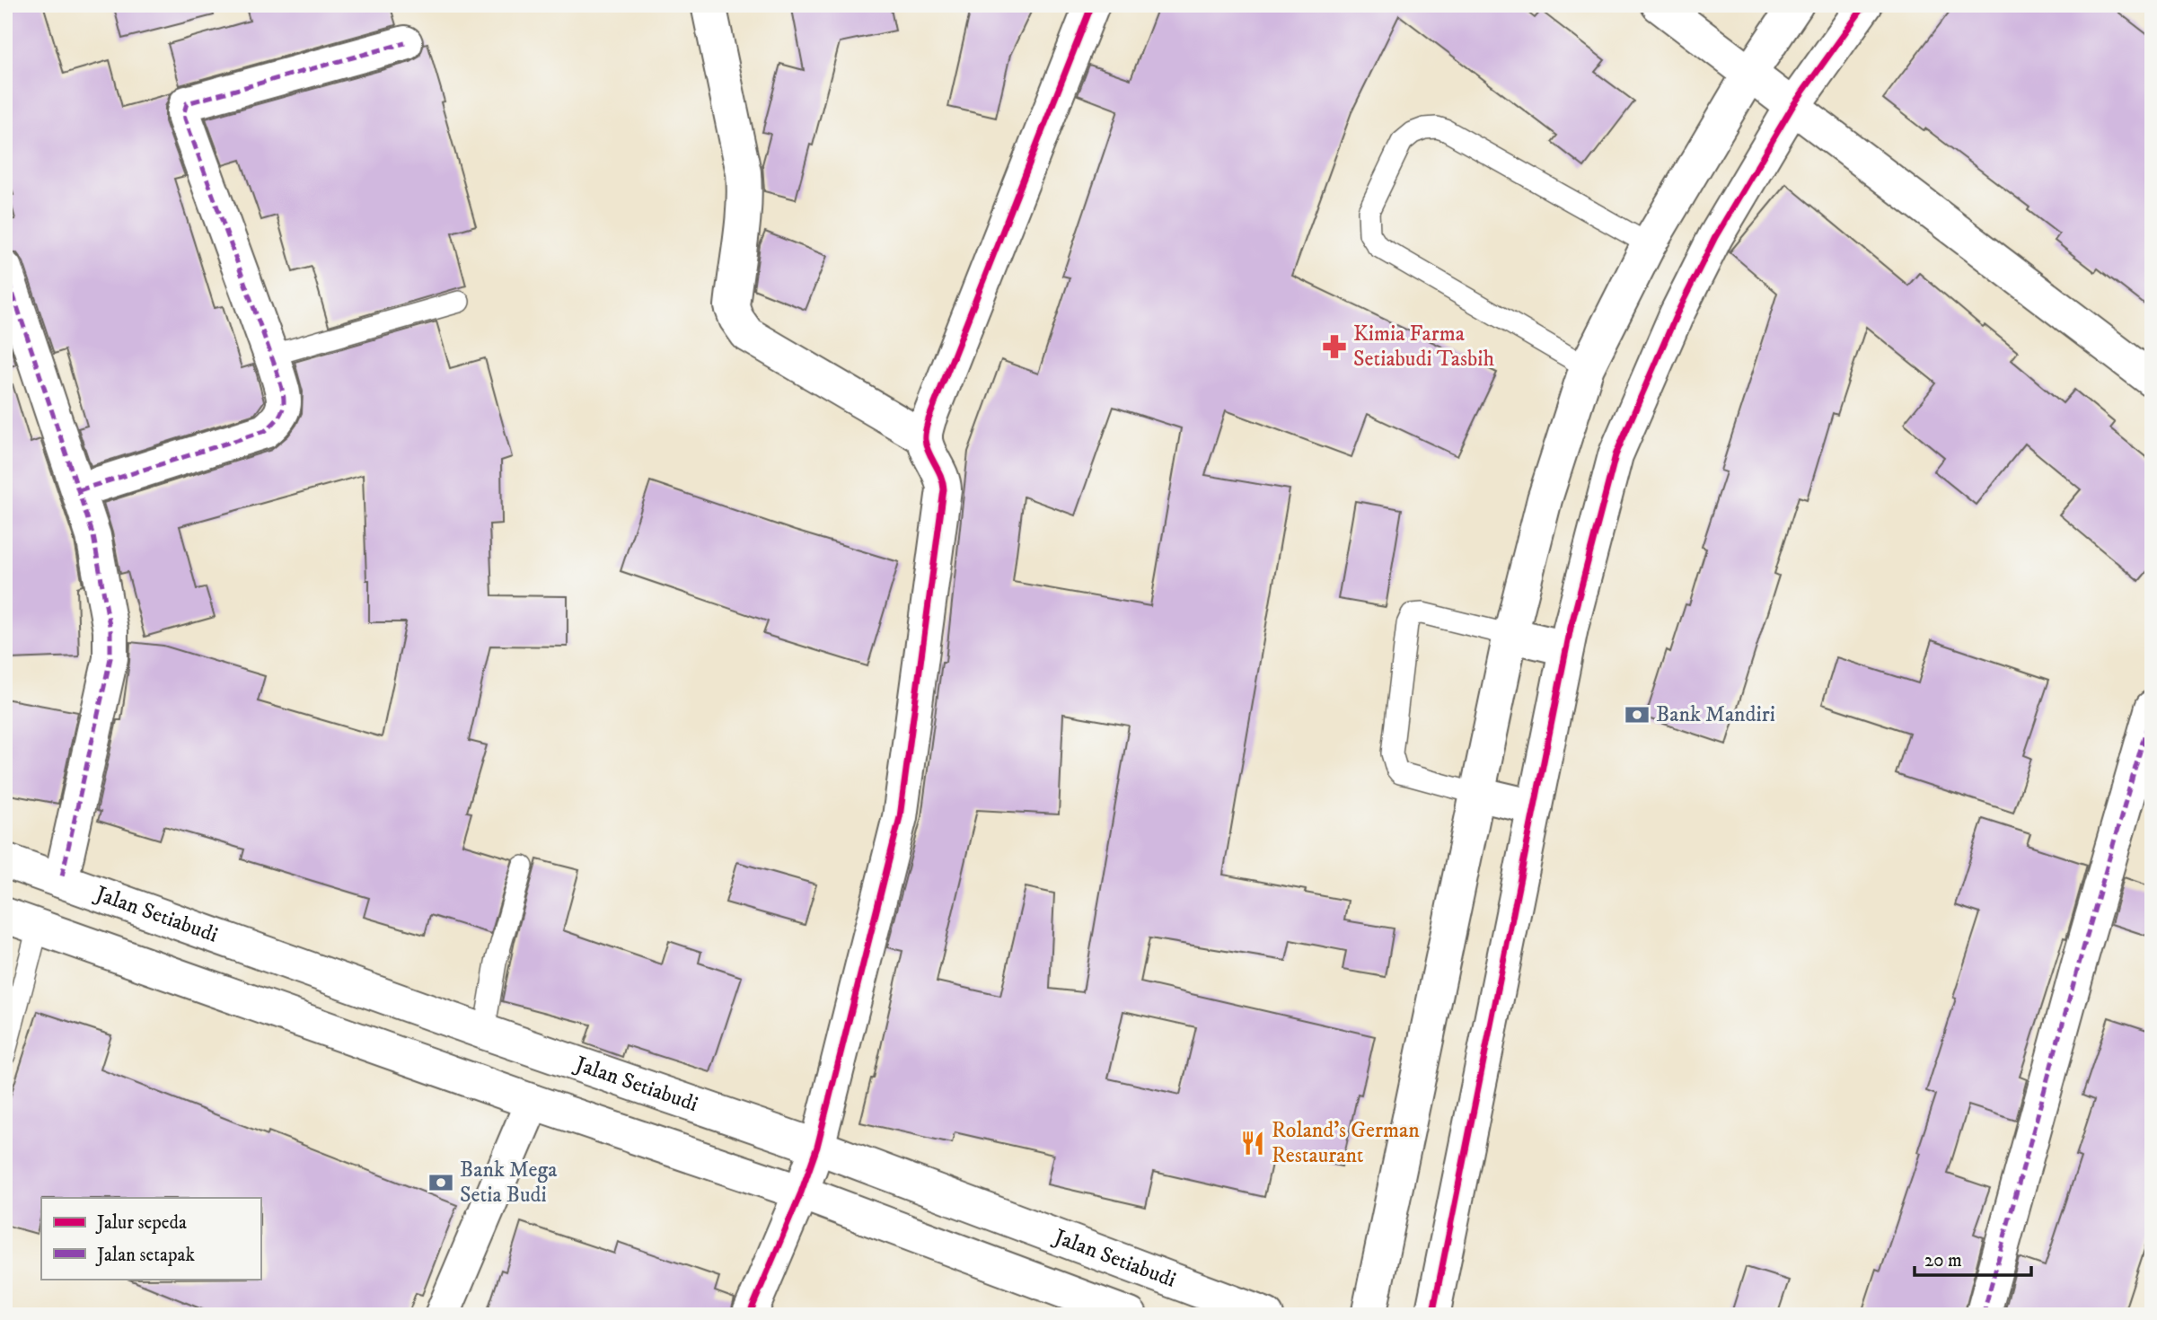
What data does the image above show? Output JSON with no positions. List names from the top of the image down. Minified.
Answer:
{"streets":{"street":["Jalan Setiabudi"]},"places":{"pharmacy":["Kimia Farma Setiabudi Tasbih"],"bank":["Bank Mandiri","Bank Mega Setia Budi"],"restaurant":["Roland's German Restaurant"]},"legend":["Jalur sepeda","Jalan setapak"],"scale_bar":"20 m"}
